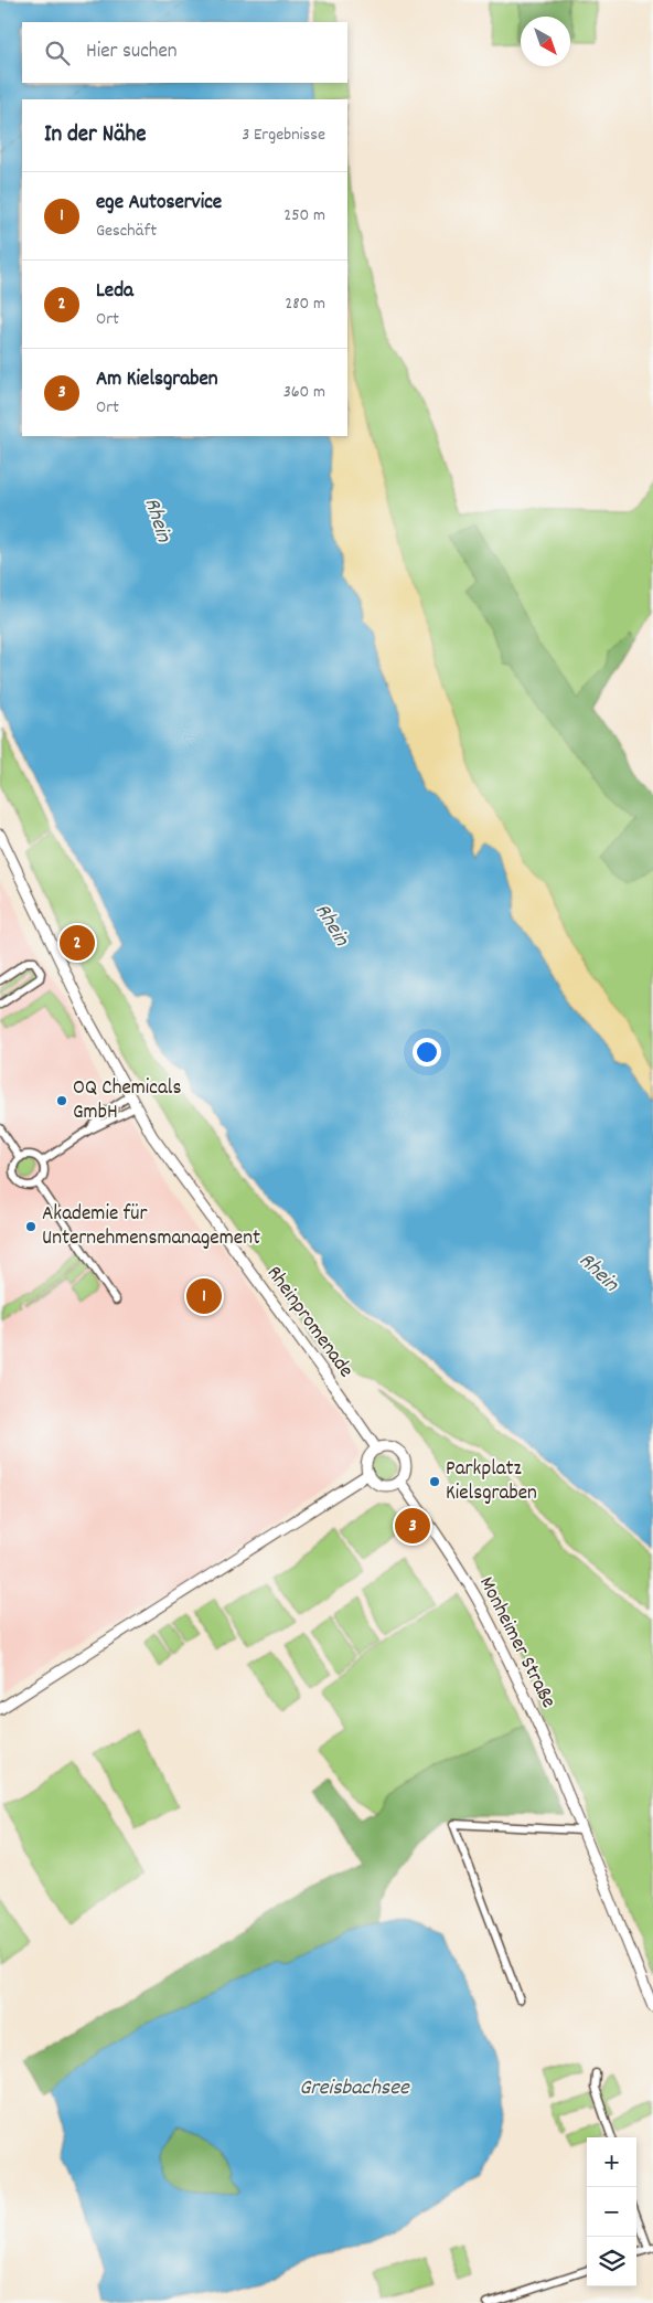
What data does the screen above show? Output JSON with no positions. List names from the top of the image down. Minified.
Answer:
{"streets":{"street":["Rheinpromenade","Monheimer Straße"]},"crossings":[["Rheinpromenade","Monheimer Straße"]],"water":["Rhein","Greisbachsee"],"places":["OQ Chemicals GmbH","Akademie für Unternehmensmanagement","Parkplatz Kielsgraben"],"north":"bottom right","page":{"search":"Hier suchen","heading":["In der Nähe","3 Ergebnisse"],"list":[{"mark":"1","name":"ege Autoservice","note":"Geschäft","value":"250 m"},{"mark":"2","name":"Leda","note":"Ort","value":"280 m"},{"mark":"3","name":"Am Kielsgraben","note":"Ort","value":"360 m"}],"pins":["2","1","3"],"map_buttons":["+","−"]}}
